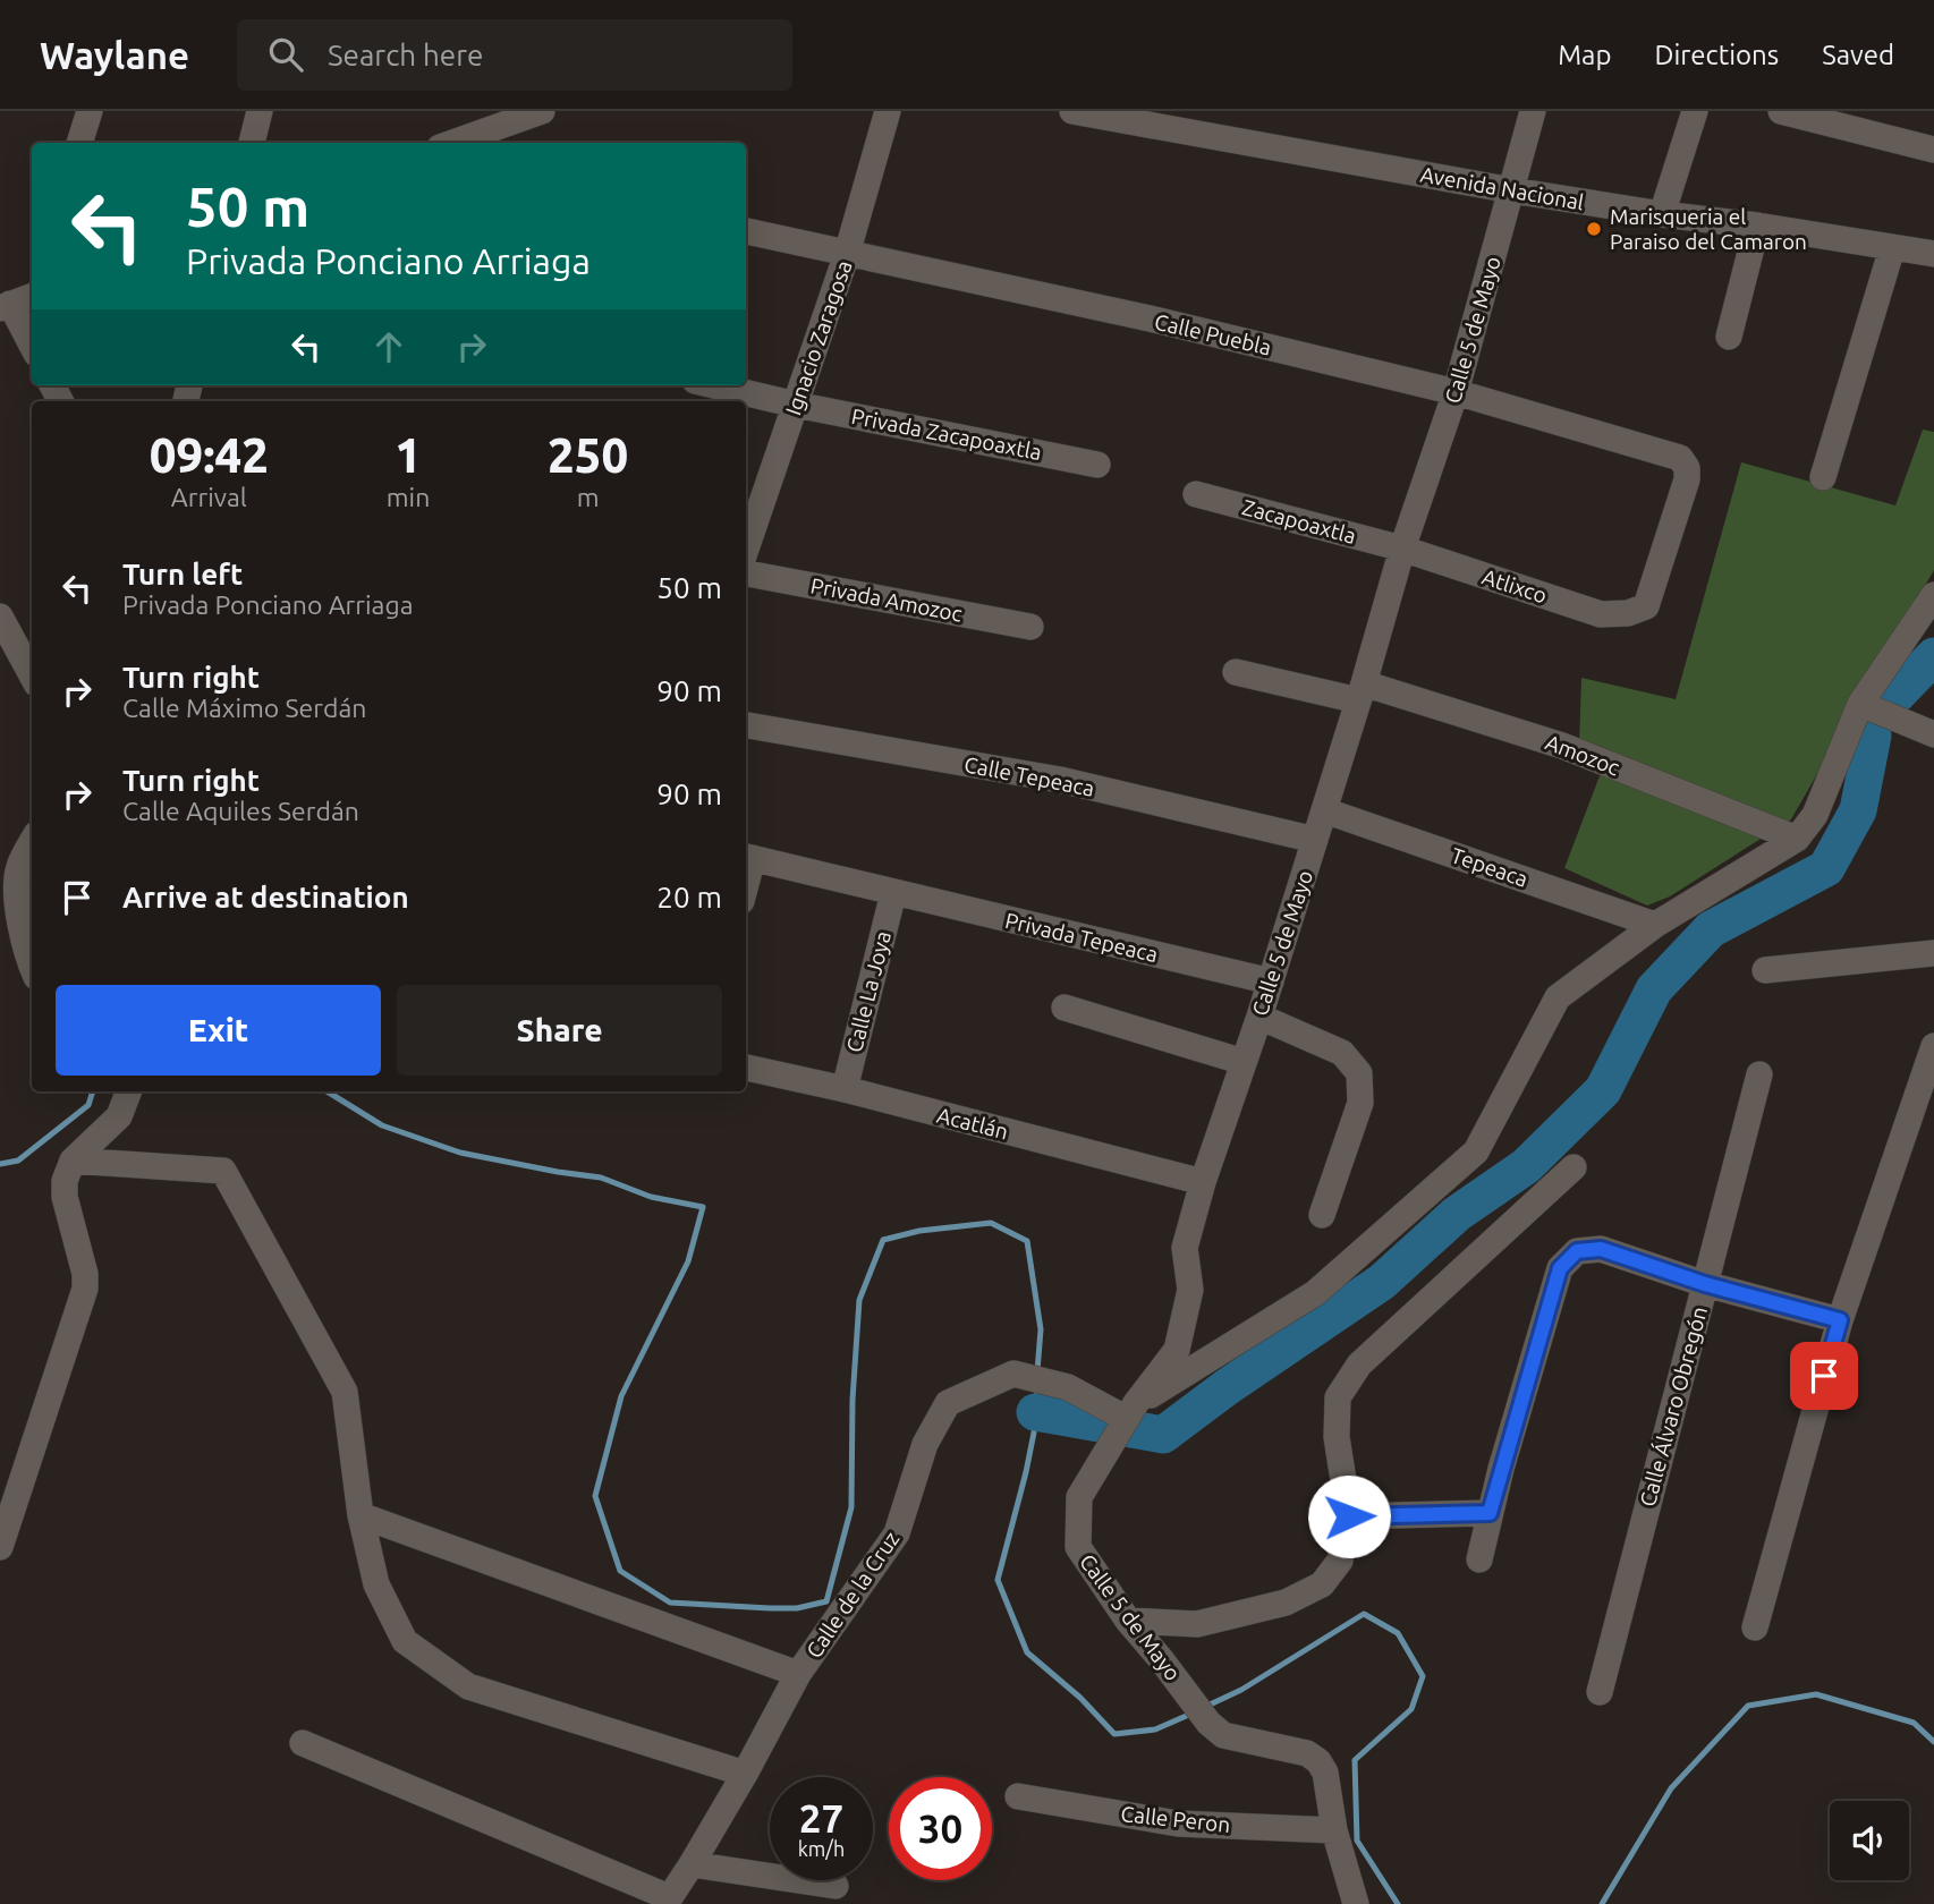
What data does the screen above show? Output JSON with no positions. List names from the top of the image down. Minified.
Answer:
{"streets":{"street":["Avenida Nacional","Calle 5 de Mayo","Calle Puebla","Ignacio Zaragosa","Privada Zacapoaxtla","Zacapoaxtla","Atlixco","Privada Amozoc","Amozoc","Calle Tepeaca","Tepeaca","Privada Tepeaca","Calle La Joya","Acatlán","Calle Álvaro Obregón","Calle de la Cruz","Calle Peron"]},"crossings":[["Avenida Nacional","Calle 5 de Mayo"],["Calle 5 de Mayo","Calle Puebla"],["Calle 5 de Mayo","Zacapoaxtla"],["Calle 5 de Mayo","Atlixco"],["Calle 5 de Mayo","Amozoc"],["Calle 5 de Mayo","Calle Tepeaca"],["Calle 5 de Mayo","Tepeaca"],["Calle 5 de Mayo","Privada Tepeaca"],["Calle 5 de Mayo","Acatlán"],["Calle 5 de Mayo","Calle de la Cruz"],["Calle 5 de Mayo","Calle Peron"],["Calle Puebla","Ignacio Zaragosa"],["Calle Puebla","Atlixco"],["Ignacio Zaragosa","Privada Zacapoaxtla"],["Zacapoaxtla","Atlixco"],["Privada Tepeaca","Calle La Joya"],["Calle La Joya","Acatlán"]],"places":["Marisqueria el Paraiso del Camaron"],"page":{"header":"Waylane","search":"Search here","nav":["Map","Directions","Saved"],"turn":["50 m","Privada Ponciano Arriaga"],"eta":["09:42","Arrival","1","min","250","m"],"list":[{"name":"Turn left","note":"Privada Ponciano Arriaga","value":"50 m"},{"name":"Turn right","note":"Calle Máximo Serdán","value":"90 m"},{"name":"Turn right","note":"Calle Aquiles Serdán","value":"90 m"},{"name":"Arrive at destination","value":"20 m"}],"buttons":["Exit","Share"],"speed":"27 km/h","limit":"30"}}
